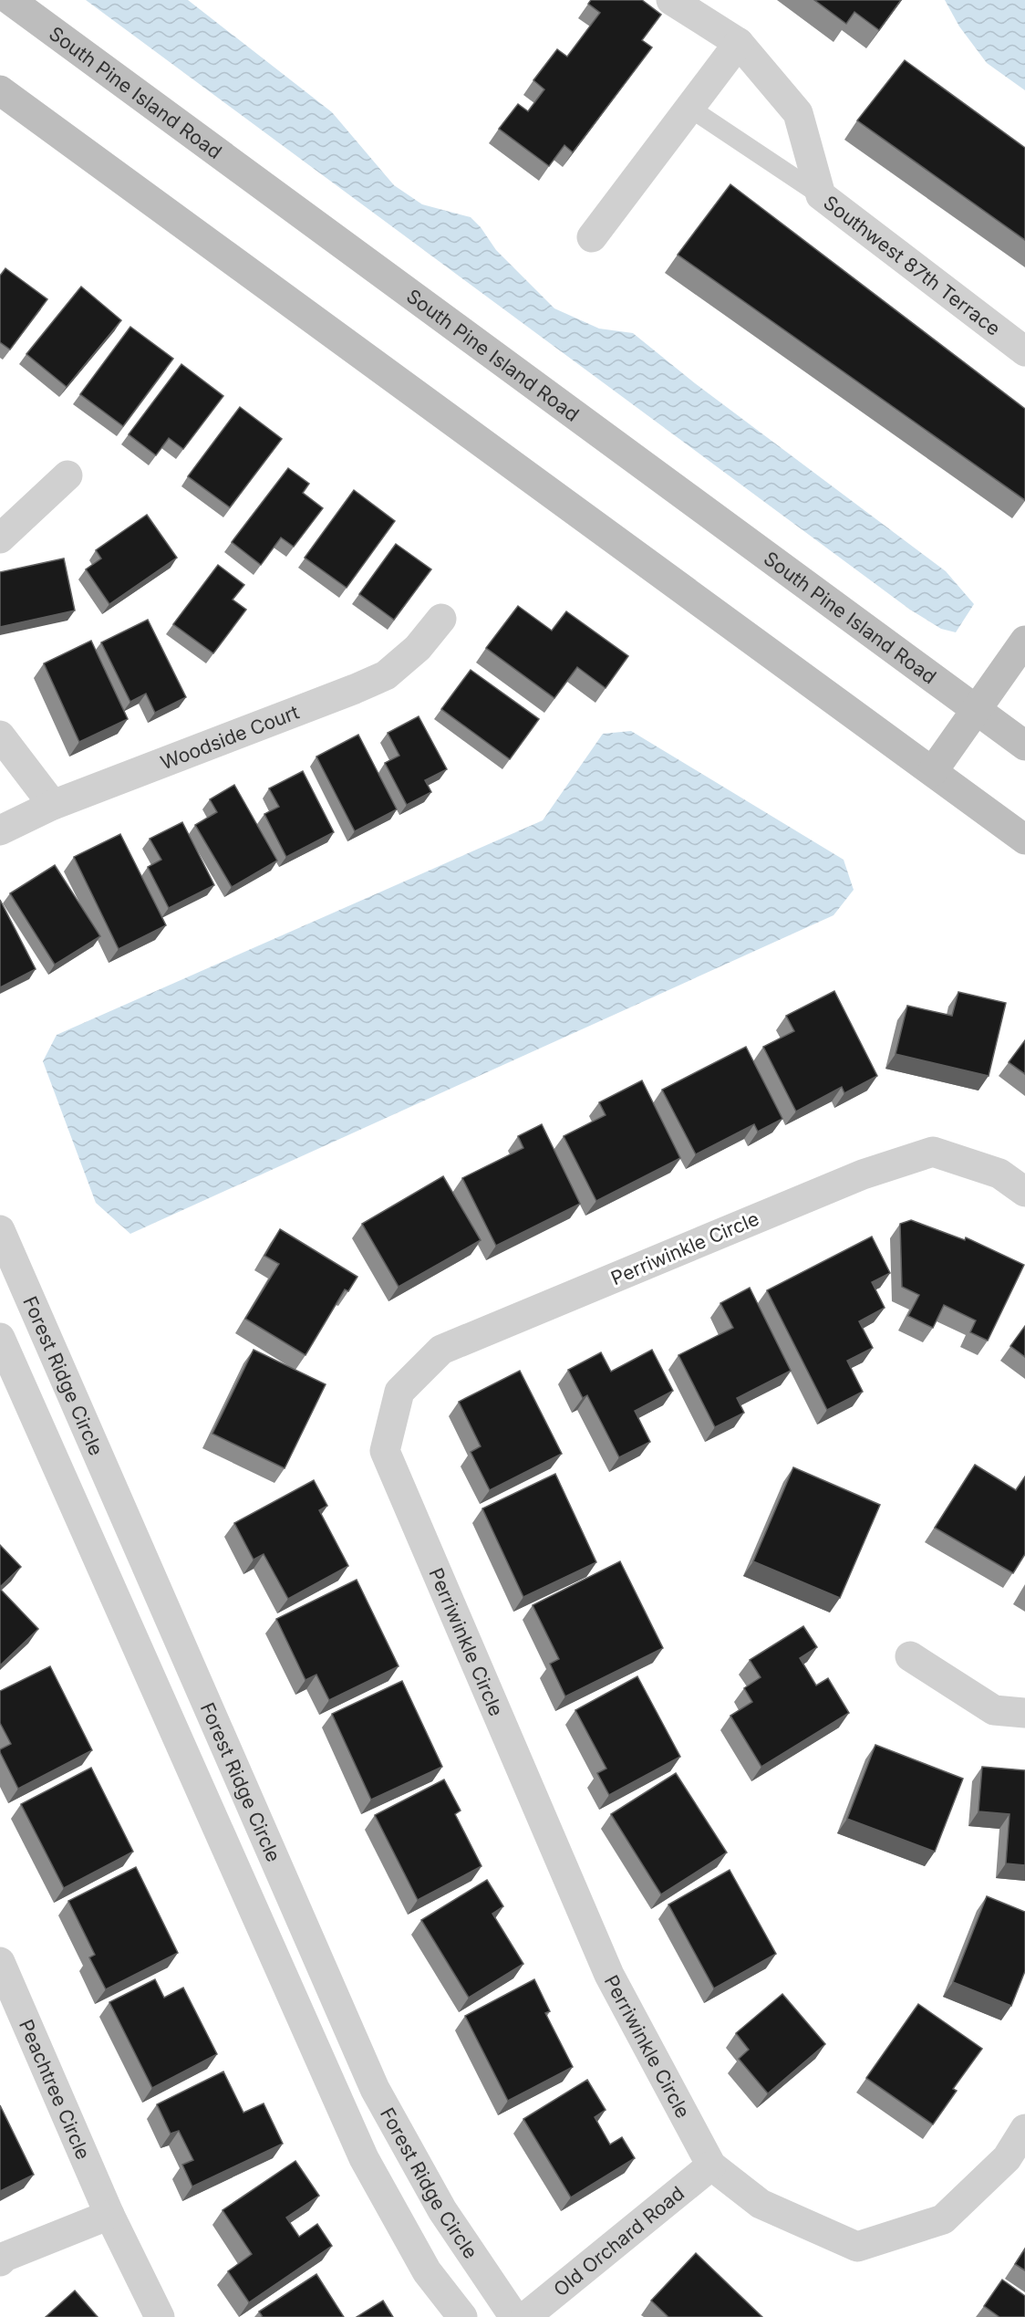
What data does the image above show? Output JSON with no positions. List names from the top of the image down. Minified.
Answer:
{"streets":{"main road":["South Pine Island Road"],"street":["Southwest 87th Terrace","Woodside Court","Perriwinkle Circle","Forest Ridge Circle","Peachtree Circle","Old Orchard Road"]},"crossings":[["Perriwinkle Circle","Old Orchard Road"]]}
